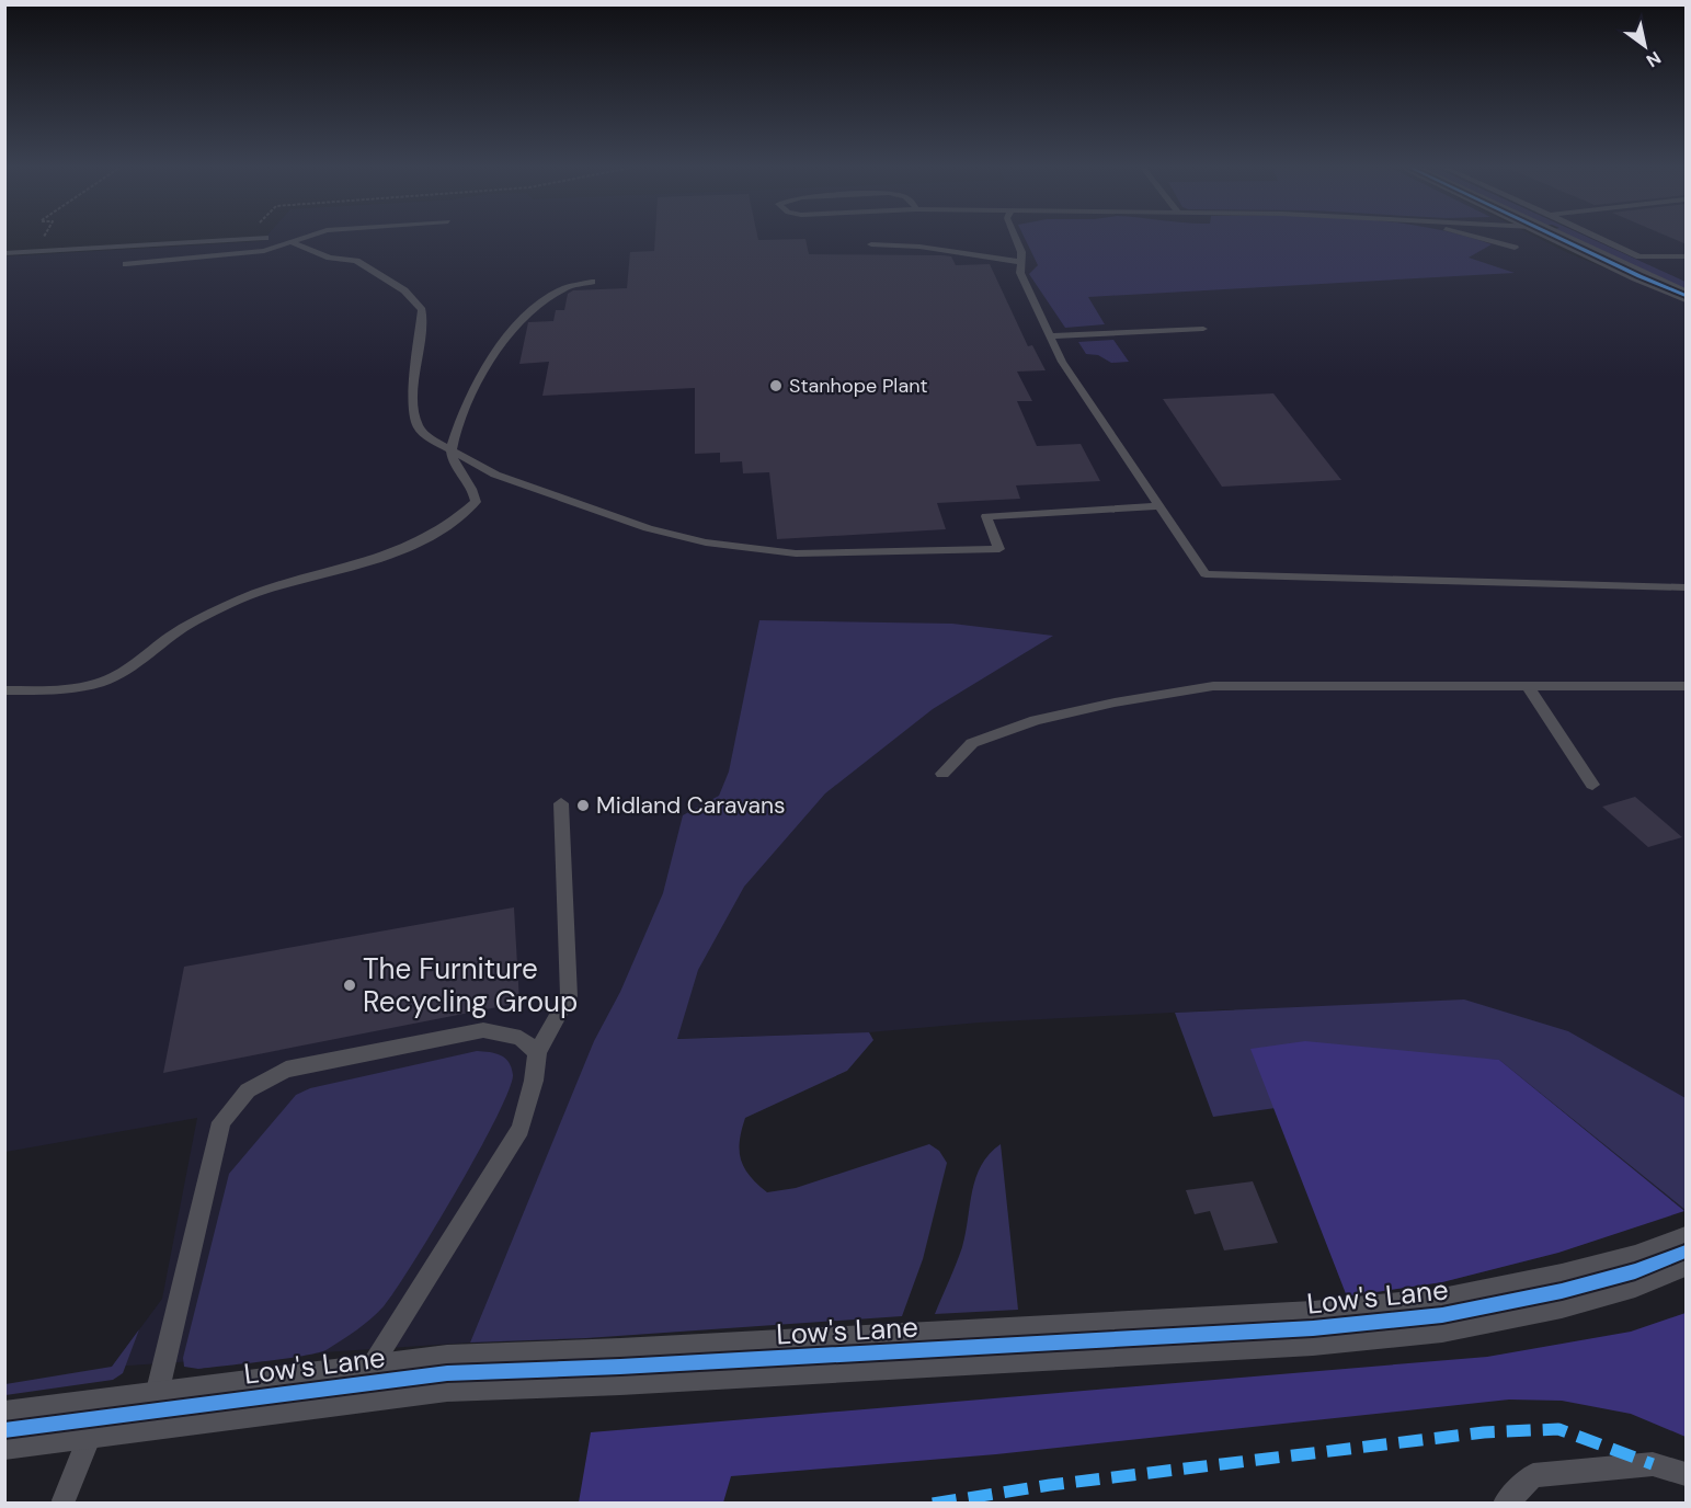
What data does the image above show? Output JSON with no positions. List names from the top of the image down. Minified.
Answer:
{"streets":{"street":["Low's Lane"]},"places":["Stanhope Plant","Midland Caravans","The Furniture Recycling Group"],"north":"bottom right"}
